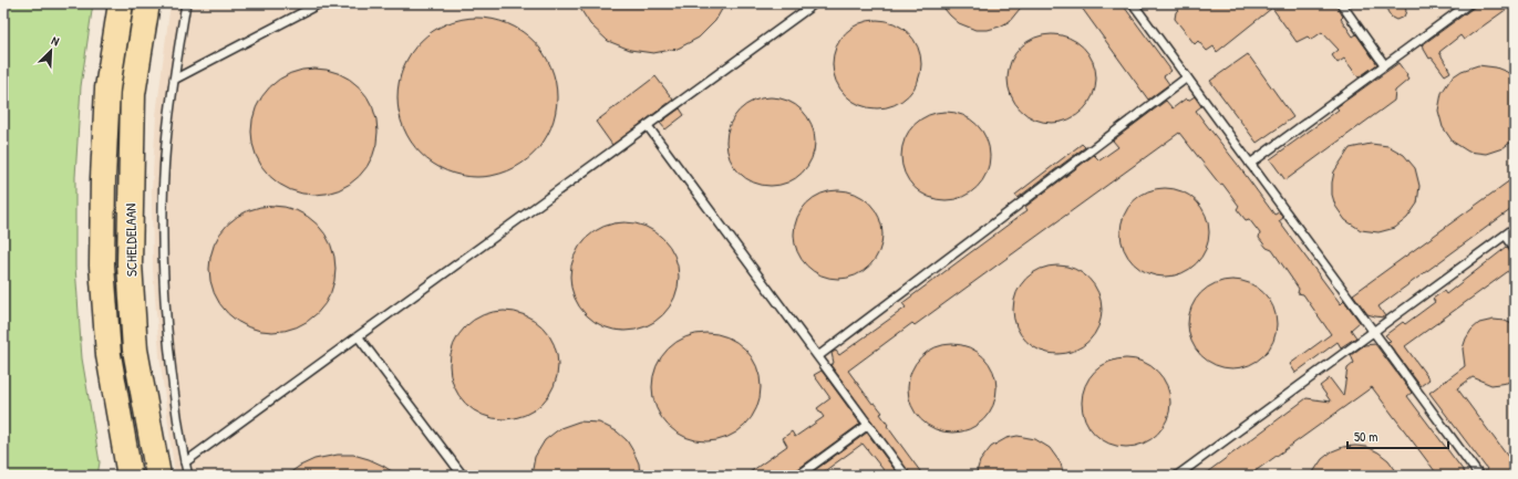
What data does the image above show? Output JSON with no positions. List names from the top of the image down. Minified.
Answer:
{"streets":{"main road":["SCHELDELAAN"]},"scale_bar":"50 m","north":"top right"}
